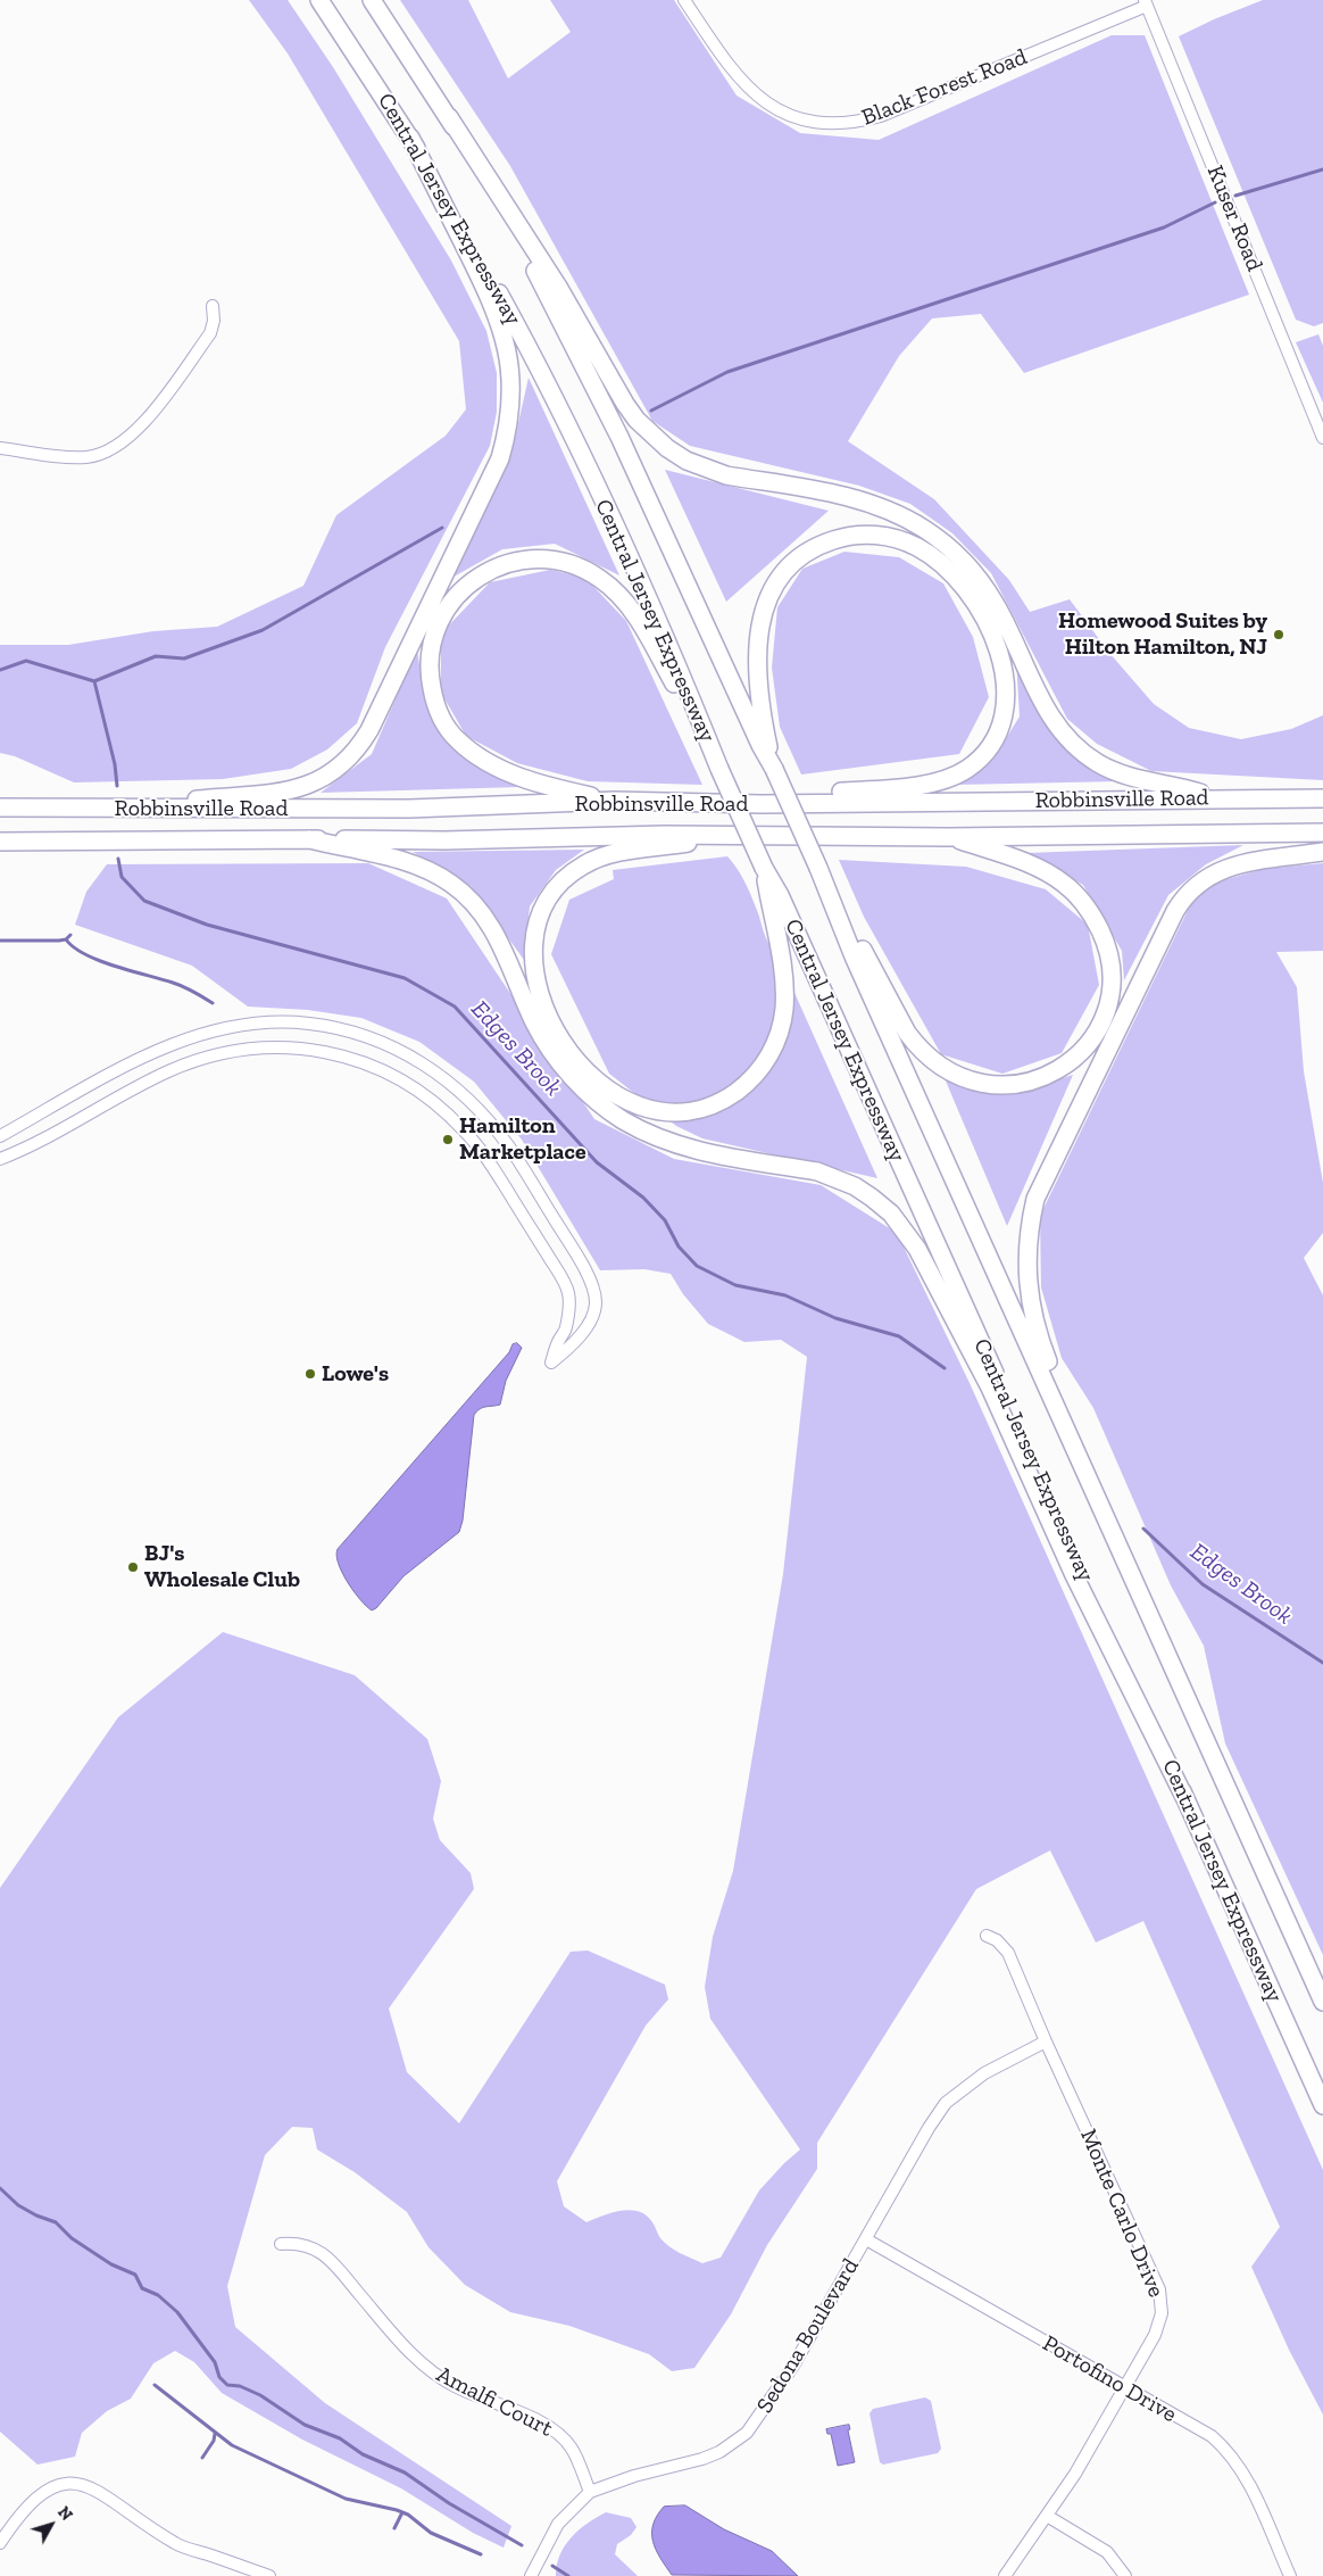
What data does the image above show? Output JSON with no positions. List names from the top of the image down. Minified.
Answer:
{"streets":{"highway":["Central Jersey Expressway","Robbinsville Road"],"street":["Black Forest Road","Kuser Road","Monte Carlo Drive","Sedona Boulevard","Portofino Drive","Amalfi Court"]},"crossings":[["Black Forest Road","Kuser Road"],["Monte Carlo Drive","Sedona Boulevard"],["Monte Carlo Drive","Portofino Drive"],["Sedona Boulevard","Portofino Drive"],["Sedona Boulevard","Amalfi Court"]],"water":["Edges Brook"],"places":["Homewood Suites by Hilton Hamilton, NJ","Hamilton Marketplace","Lowe's","BJ's Wholesale Club"],"north":"top right"}
